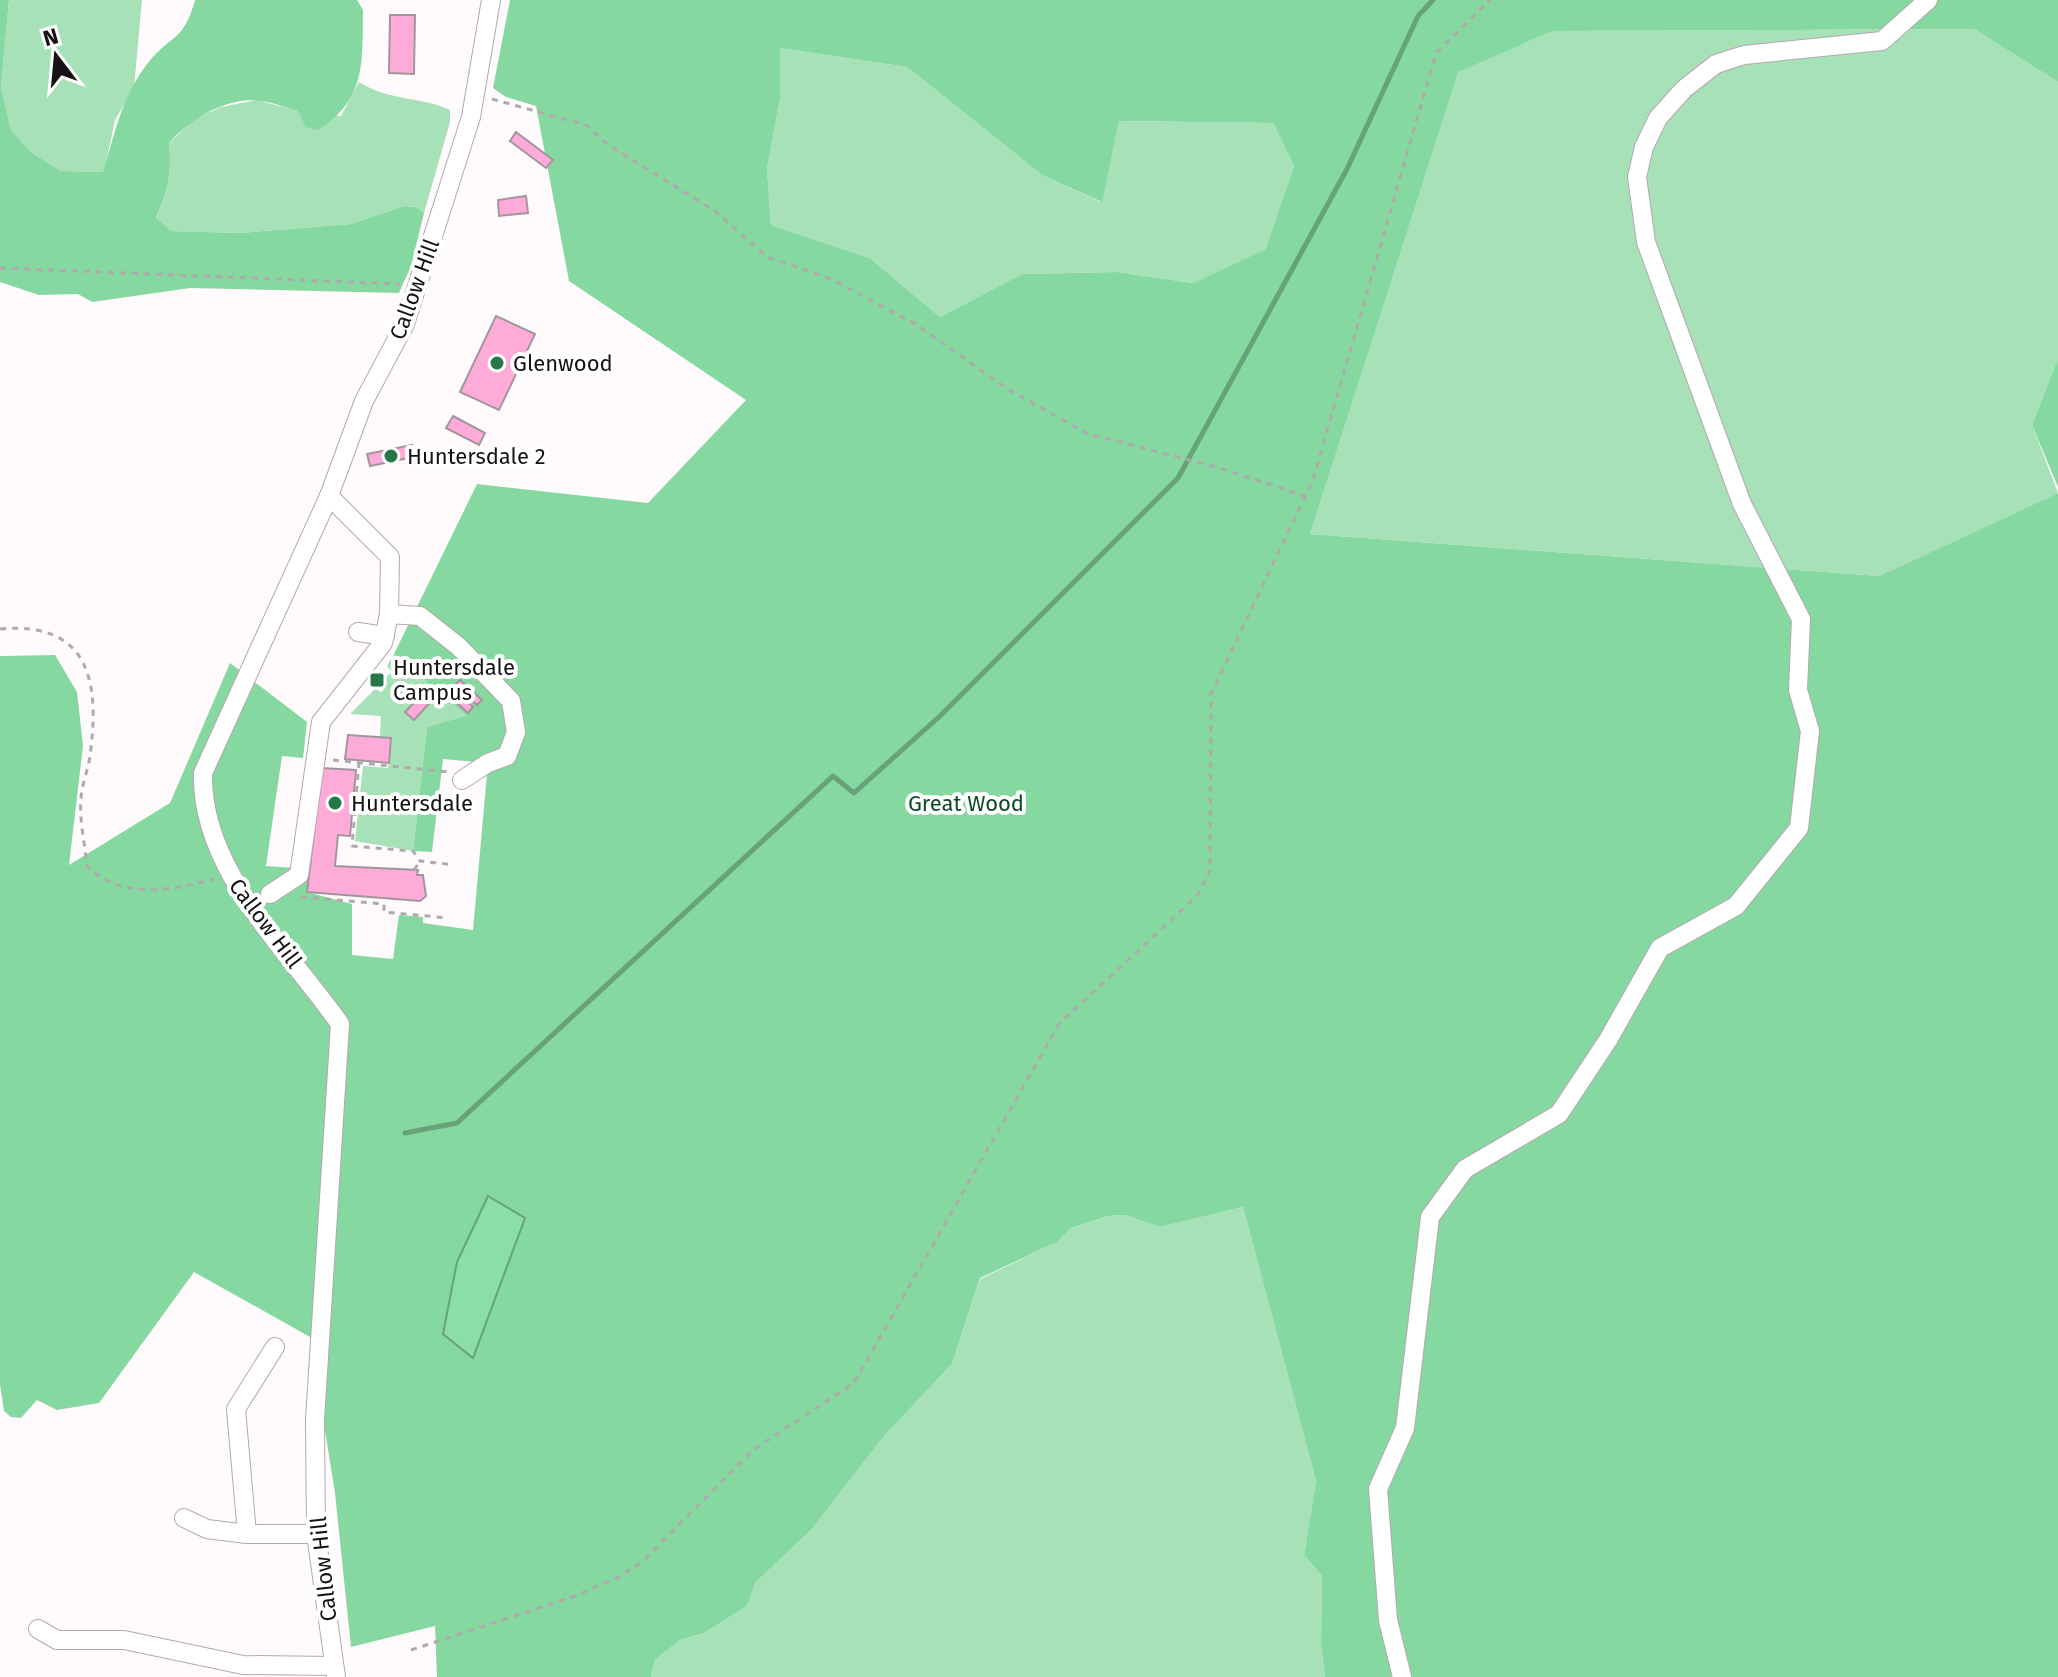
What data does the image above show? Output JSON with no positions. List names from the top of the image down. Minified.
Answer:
{"streets":{"street":["Callow Hill"]},"parks":["Great Wood"],"places":{"other":["Glenwood","Huntersdale 2","Huntersdale"],"transit":["Huntersdale Campus"]},"north":"top"}
